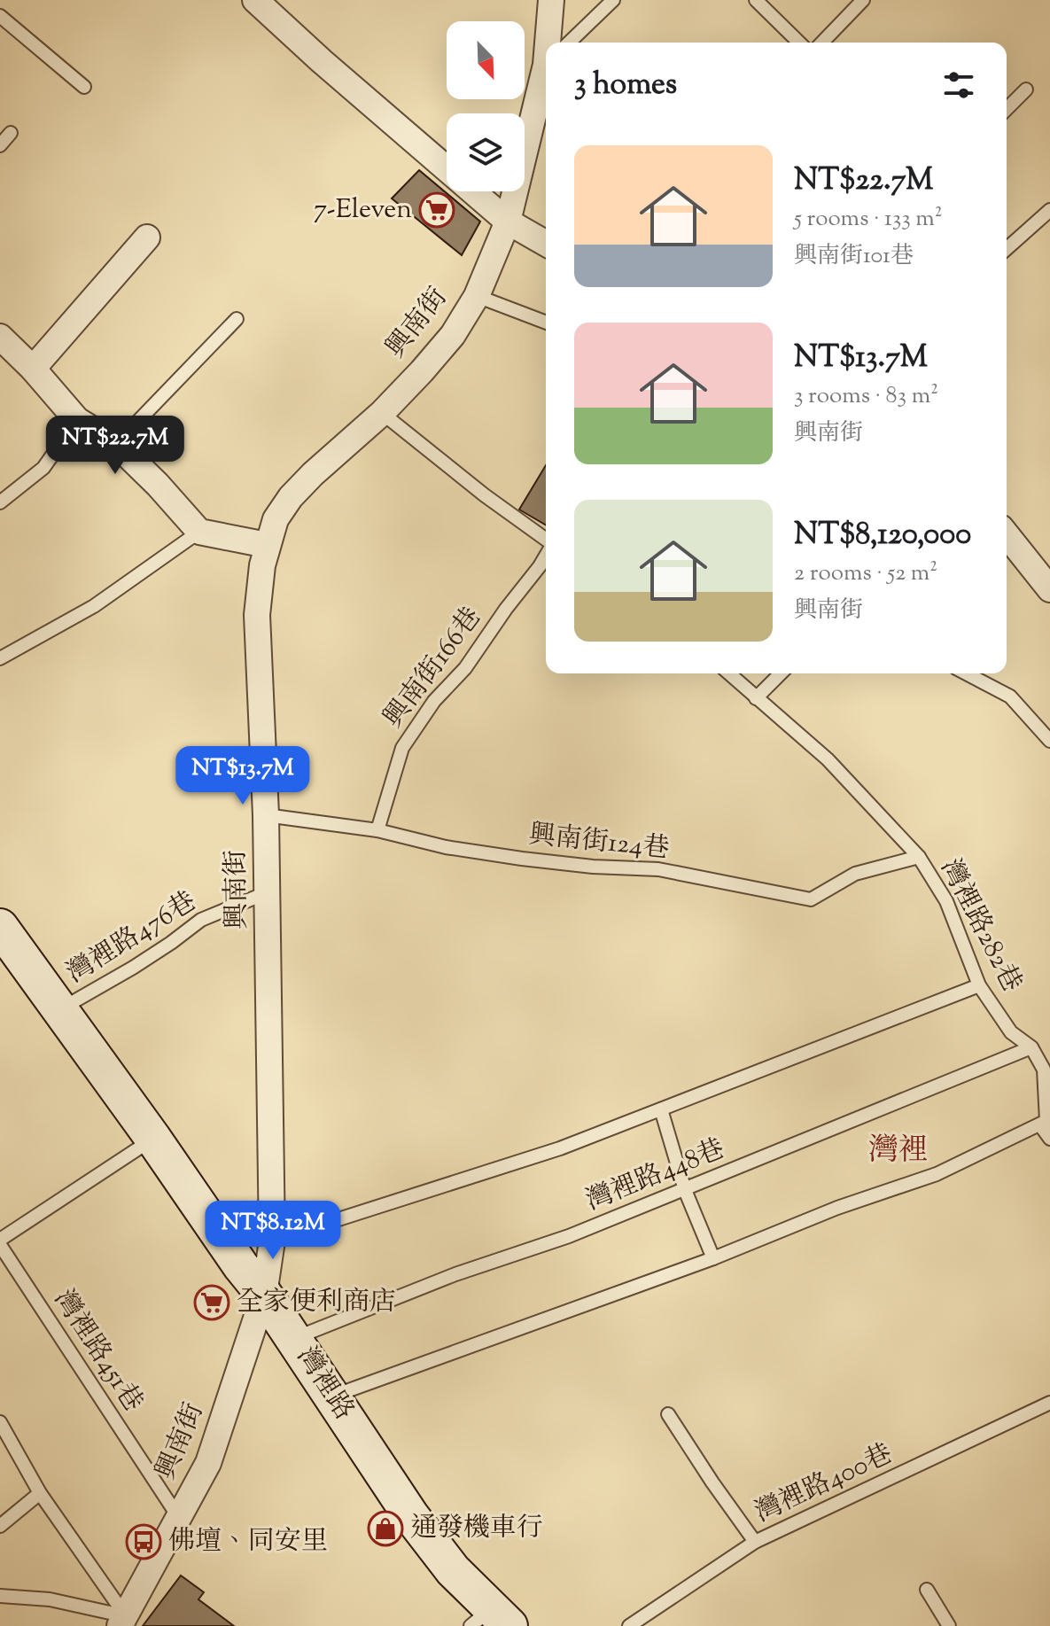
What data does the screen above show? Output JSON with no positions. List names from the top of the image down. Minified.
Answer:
{"streets":{"street":["興南街","灣裡路"],"lane":["興南街166巷","興南街124巷","灣裡路282巷","灣裡路476巷","灣裡路448巷","灣裡路451巷","灣裡路400巷"]},"crossings":[["興南街","興南街166巷"],["興南街","興南街124巷"],["興南街","灣裡路476巷"],["興南街","灣裡路451巷"],["興南街","灣裡路"],["興南街166巷","興南街124巷"],["興南街124巷","灣裡路282巷"],["灣裡路282巷","灣裡路448巷"],["灣裡路476巷","灣裡路"],["灣裡路448巷","灣裡路"]],"districts":["灣裡"],"places":{"supermarket":["7-Eleven","全家便利商店"],"shop":["通發機車行"],"bus stop":["佛壇、同安里"]},"north":"bottom right","page":{"heading":"3 homes","list":[{"name":"NT$22.7M","note":"5 rooms · 133 m² · 興南街101巷"},{"name":"NT$13.7M","note":"3 rooms · 83 m² · 興南街"},{"name":"NT$8,120,000","note":"2 rooms · 52 m² · 興南街"}],"price":["NT$22.7M","NT$13.7M","NT$8.12M"]}}
